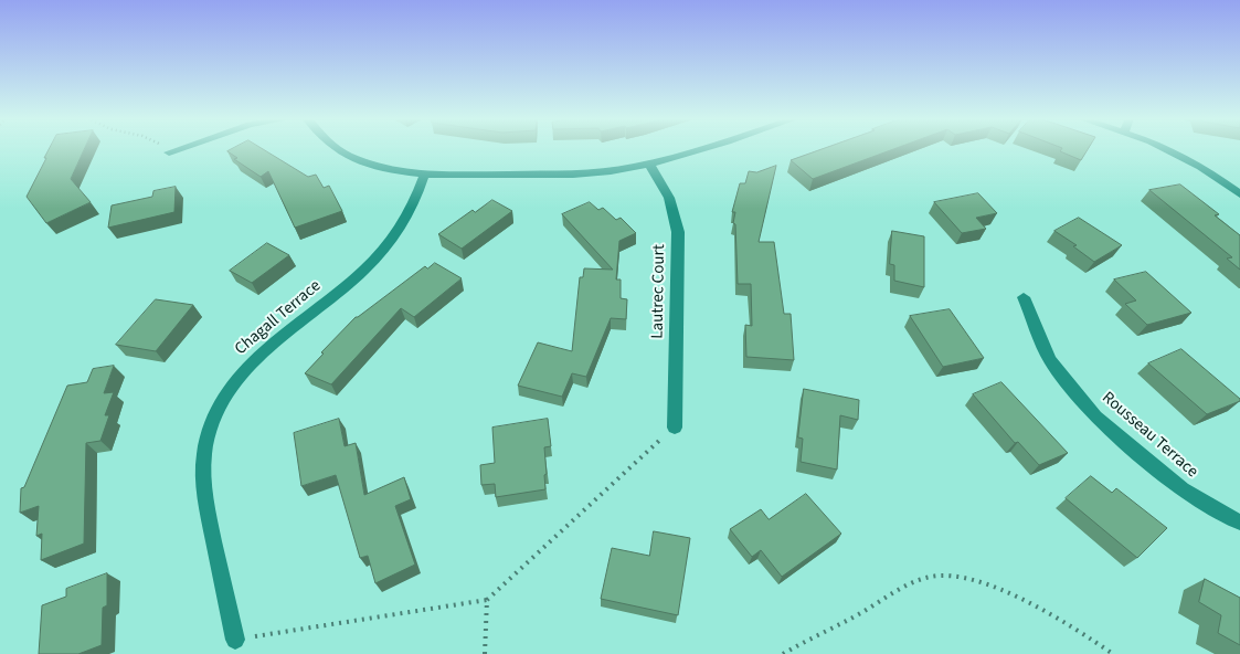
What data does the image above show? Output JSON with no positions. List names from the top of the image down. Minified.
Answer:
{"streets":{"street":["Lautrec Court","Chagall Terrace","Rousseau Terrace"]}}
